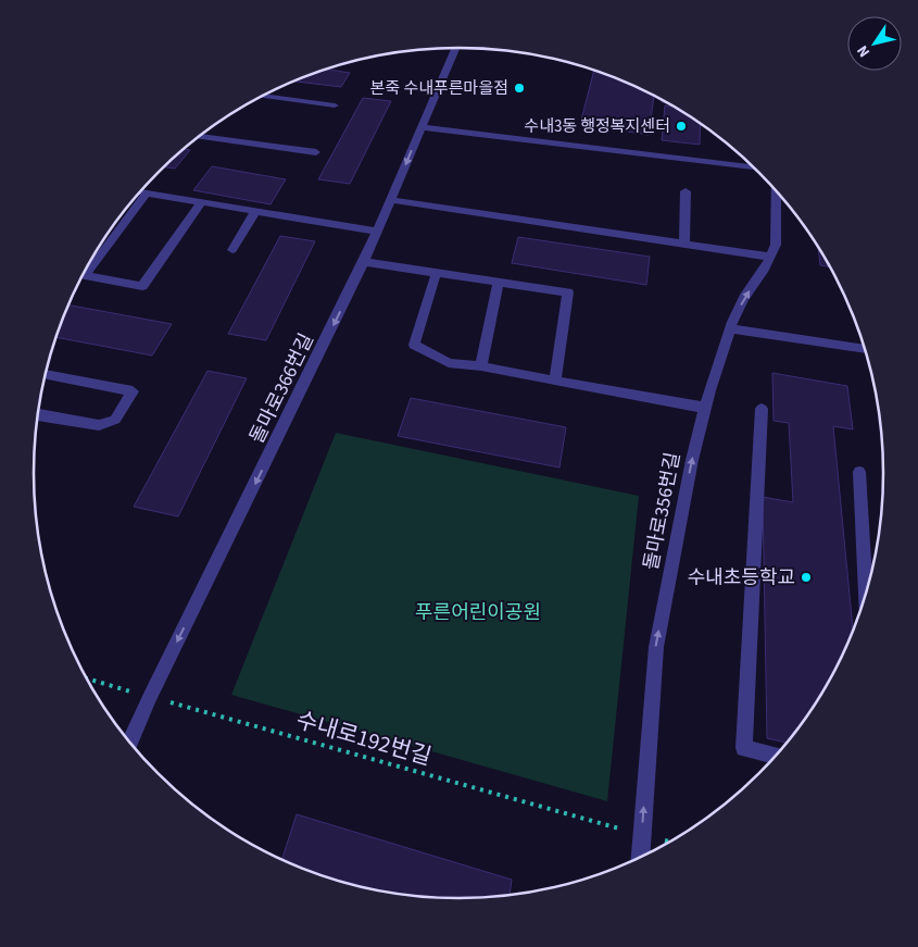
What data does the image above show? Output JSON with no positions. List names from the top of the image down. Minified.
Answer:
{"streets":{"street":["돌마로366번길","돌마로356번길"],"path":["수내로192번길"]},"crossings":[["돌마로366번길","수내로192번길"],["돌마로356번길","수내로192번길"]],"one_way":["돌마로366번길"],"parks":["푸른어린이공원"],"places":["본죽 수내푸른마을점","수내3동 행정복지센터","수내초등학교"],"north":"bottom left"}
